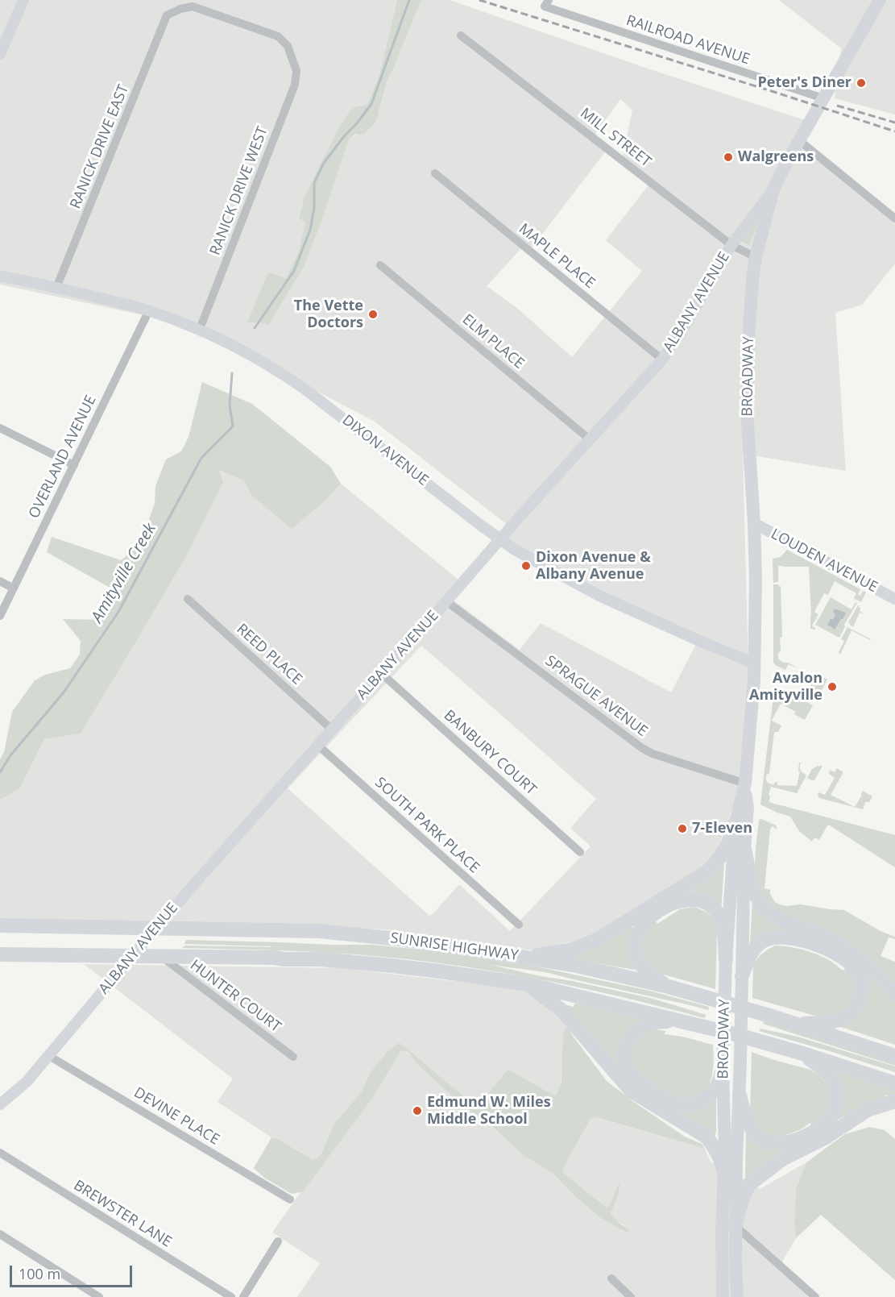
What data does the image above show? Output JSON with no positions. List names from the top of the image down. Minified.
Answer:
{"streets":{"highway":["SUNRISE HIGHWAY"],"main road":["BROADWAY"],"street":["RAILROAD AVENUE","MILL STREET","RANICK DRIVE EAST","RANICK DRIVE WEST","MAPLE PLACE","ALBANY AVENUE","ELM PLACE","DIXON AVENUE","OVERLAND AVENUE","LOUDEN AVENUE","REED PLACE","SPRAGUE AVENUE","BANBURY COURT","SOUTH PARK PLACE","HUNTER COURT","DEVINE PLACE","BREWSTER LANE"]},"crossings":[["RAILROAD AVENUE","BROADWAY"],["MILL STREET","ALBANY AVENUE"],["MILL STREET","BROADWAY"],["RANICK DRIVE EAST","RANICK DRIVE WEST"],["RANICK DRIVE EAST","DIXON AVENUE"],["RANICK DRIVE WEST","DIXON AVENUE"],["MAPLE PLACE","ALBANY AVENUE"],["ALBANY AVENUE","ELM PLACE"],["ALBANY AVENUE","BROADWAY"],["ALBANY AVENUE","DIXON AVENUE"],["ALBANY AVENUE","REED PLACE"],["ALBANY AVENUE","SPRAGUE AVENUE"],["ALBANY AVENUE","BANBURY COURT"],["ALBANY AVENUE","SOUTH PARK PLACE"],["ALBANY AVENUE","SUNRISE HIGHWAY"],["ALBANY AVENUE","DEVINE PLACE"],["BROADWAY","DIXON AVENUE"],["BROADWAY","LOUDEN AVENUE"],["BROADWAY","SPRAGUE AVENUE"],["DIXON AVENUE","OVERLAND AVENUE"],["SUNRISE HIGHWAY","HUNTER COURT"]],"water":["Amityville Creek"],"places":["Peter's Diner","Walgreens","The Vette Doctors","Dixon Avenue & Albany Avenue","Avalon Amityville","7-Eleven","Edmund W. Miles Middle School"],"scale_bar":"100 m"}
